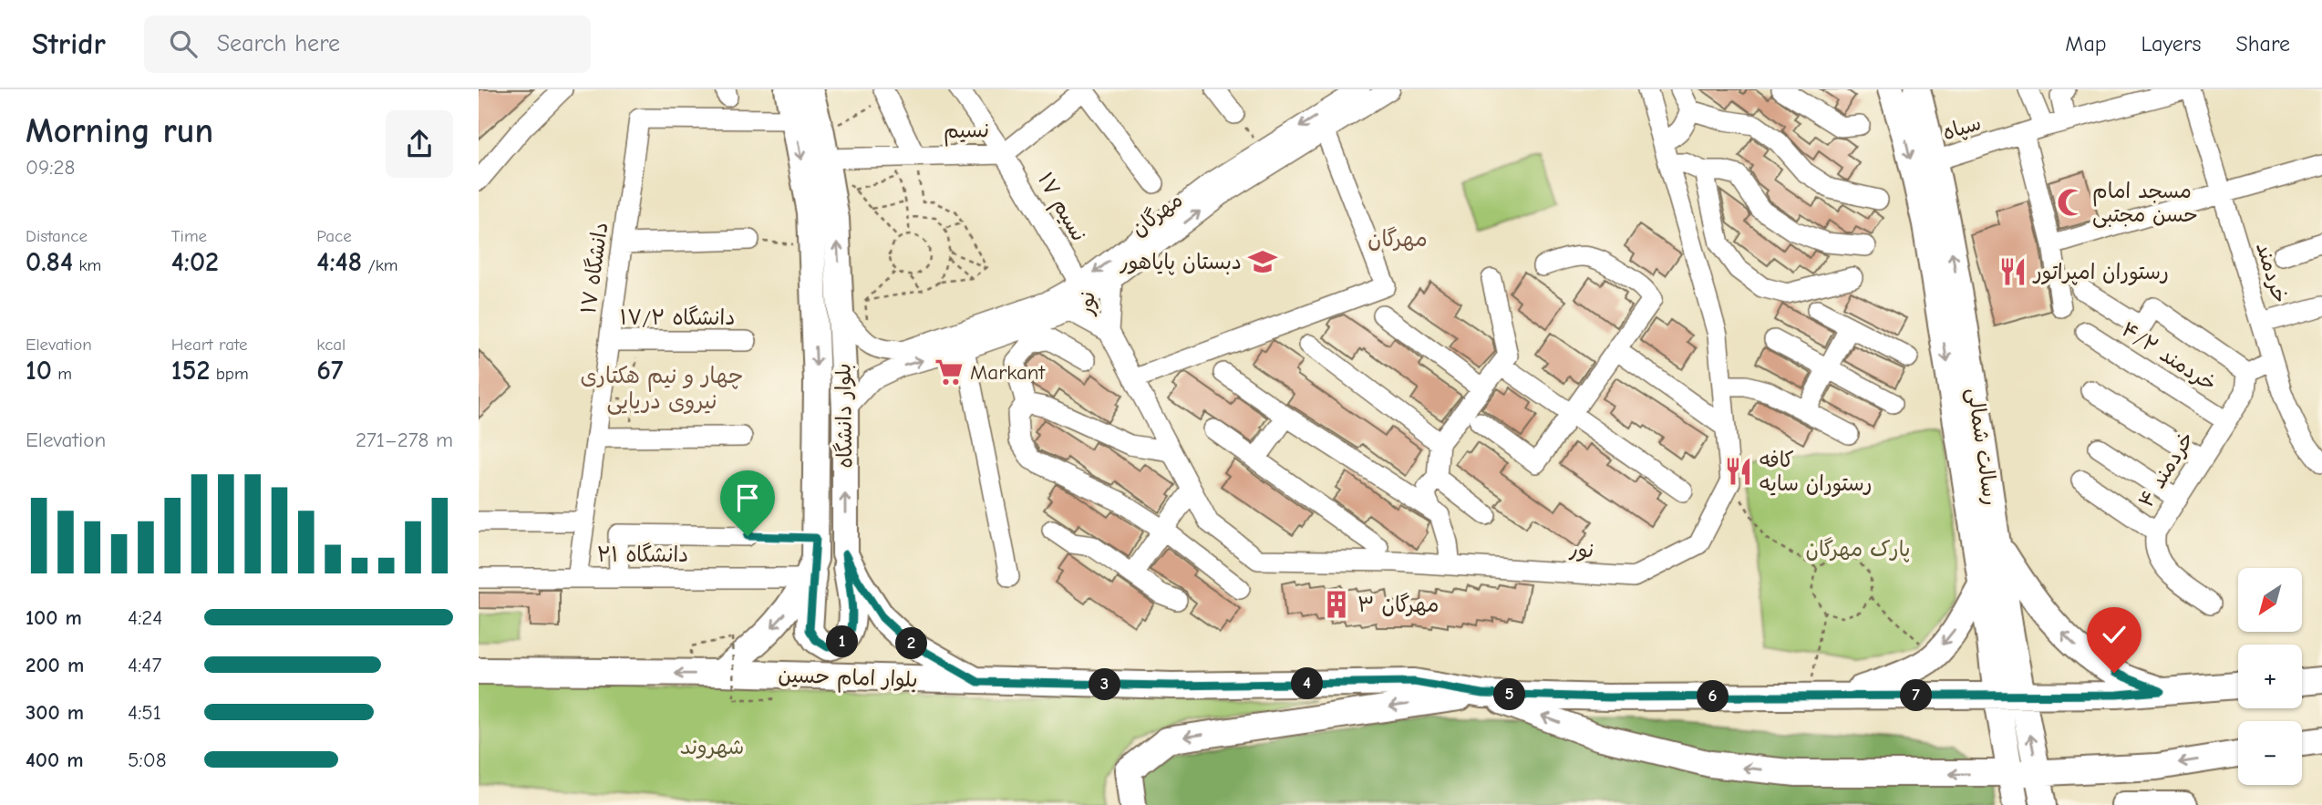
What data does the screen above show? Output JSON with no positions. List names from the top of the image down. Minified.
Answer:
{"streets":{"main road":["بلوار دانشگاه","رسالت شمالی","بلوار امام حسین"],"street":["سپاه","نسیم","نسیم ۱۷","مهرگان","دانشگاه ۱۷","خردمند","نور","دانشگاه ۱۷/۲","خردمند ۴/۲","خردمند ۴","دانشگاه ۲۱"]},"crossings":[["سپاه","خردمند"],["سپاه","رسالت شمالی"],["نسیم","نسیم ۱۷"],["نسیم","بلوار دانشگاه"],["نسیم ۱۷","مهرگان"],["مهرگان","نور"],["مهرگان","بلوار دانشگاه"],["دانشگاه ۱۷","دانشگاه ۱۷/۲"],["دانشگاه ۱۷","بلوار دانشگاه"],["دانشگاه ۱۷","دانشگاه ۲۱"],["خردمند ۴/۲","خردمند ۴"],["بلوار دانشگاه","دانشگاه ۲۱"],["بلوار دانشگاه","بلوار امام حسین"],["رسالت شمالی","بلوار امام حسین"]],"districts":["مهرگان","چهار و نیم هکتاری نیروی دریایی"],"parks":["پارک مهرگان","شهروند"],"places":{"mosque":["مسجد امام حسن مجتبی"],"school or university":["دبستان پایاهور"],"restaurant":["رستوران امپراتور","کافه رستوران سایه"],"supermarket":["Markant"],"building":["مهرگان ۳"]},"north":"bottom left","page":{"header":"Stridr","search":"Search here","nav":["Map","Layers","Share"],"heading":["Morning run","09:28"],"stats":[["Distance","0.84 km"],["Time","4:02"],["Pace","4:48 /km"],["Elevation","10 m"],["Heart rate","152 bpm"],["kcal","67"]],"chart":["Elevation","271–278 m"],"map_buttons":["+","−"],"list":[{"name":"100 m","note":"4:24"},{"name":"200 m","note":"4:47"},{"name":"300 m","note":"4:51"},{"name":"400 m","note":"5:08"}],"pins":["1","2","4","3","5","7","6"]}}
